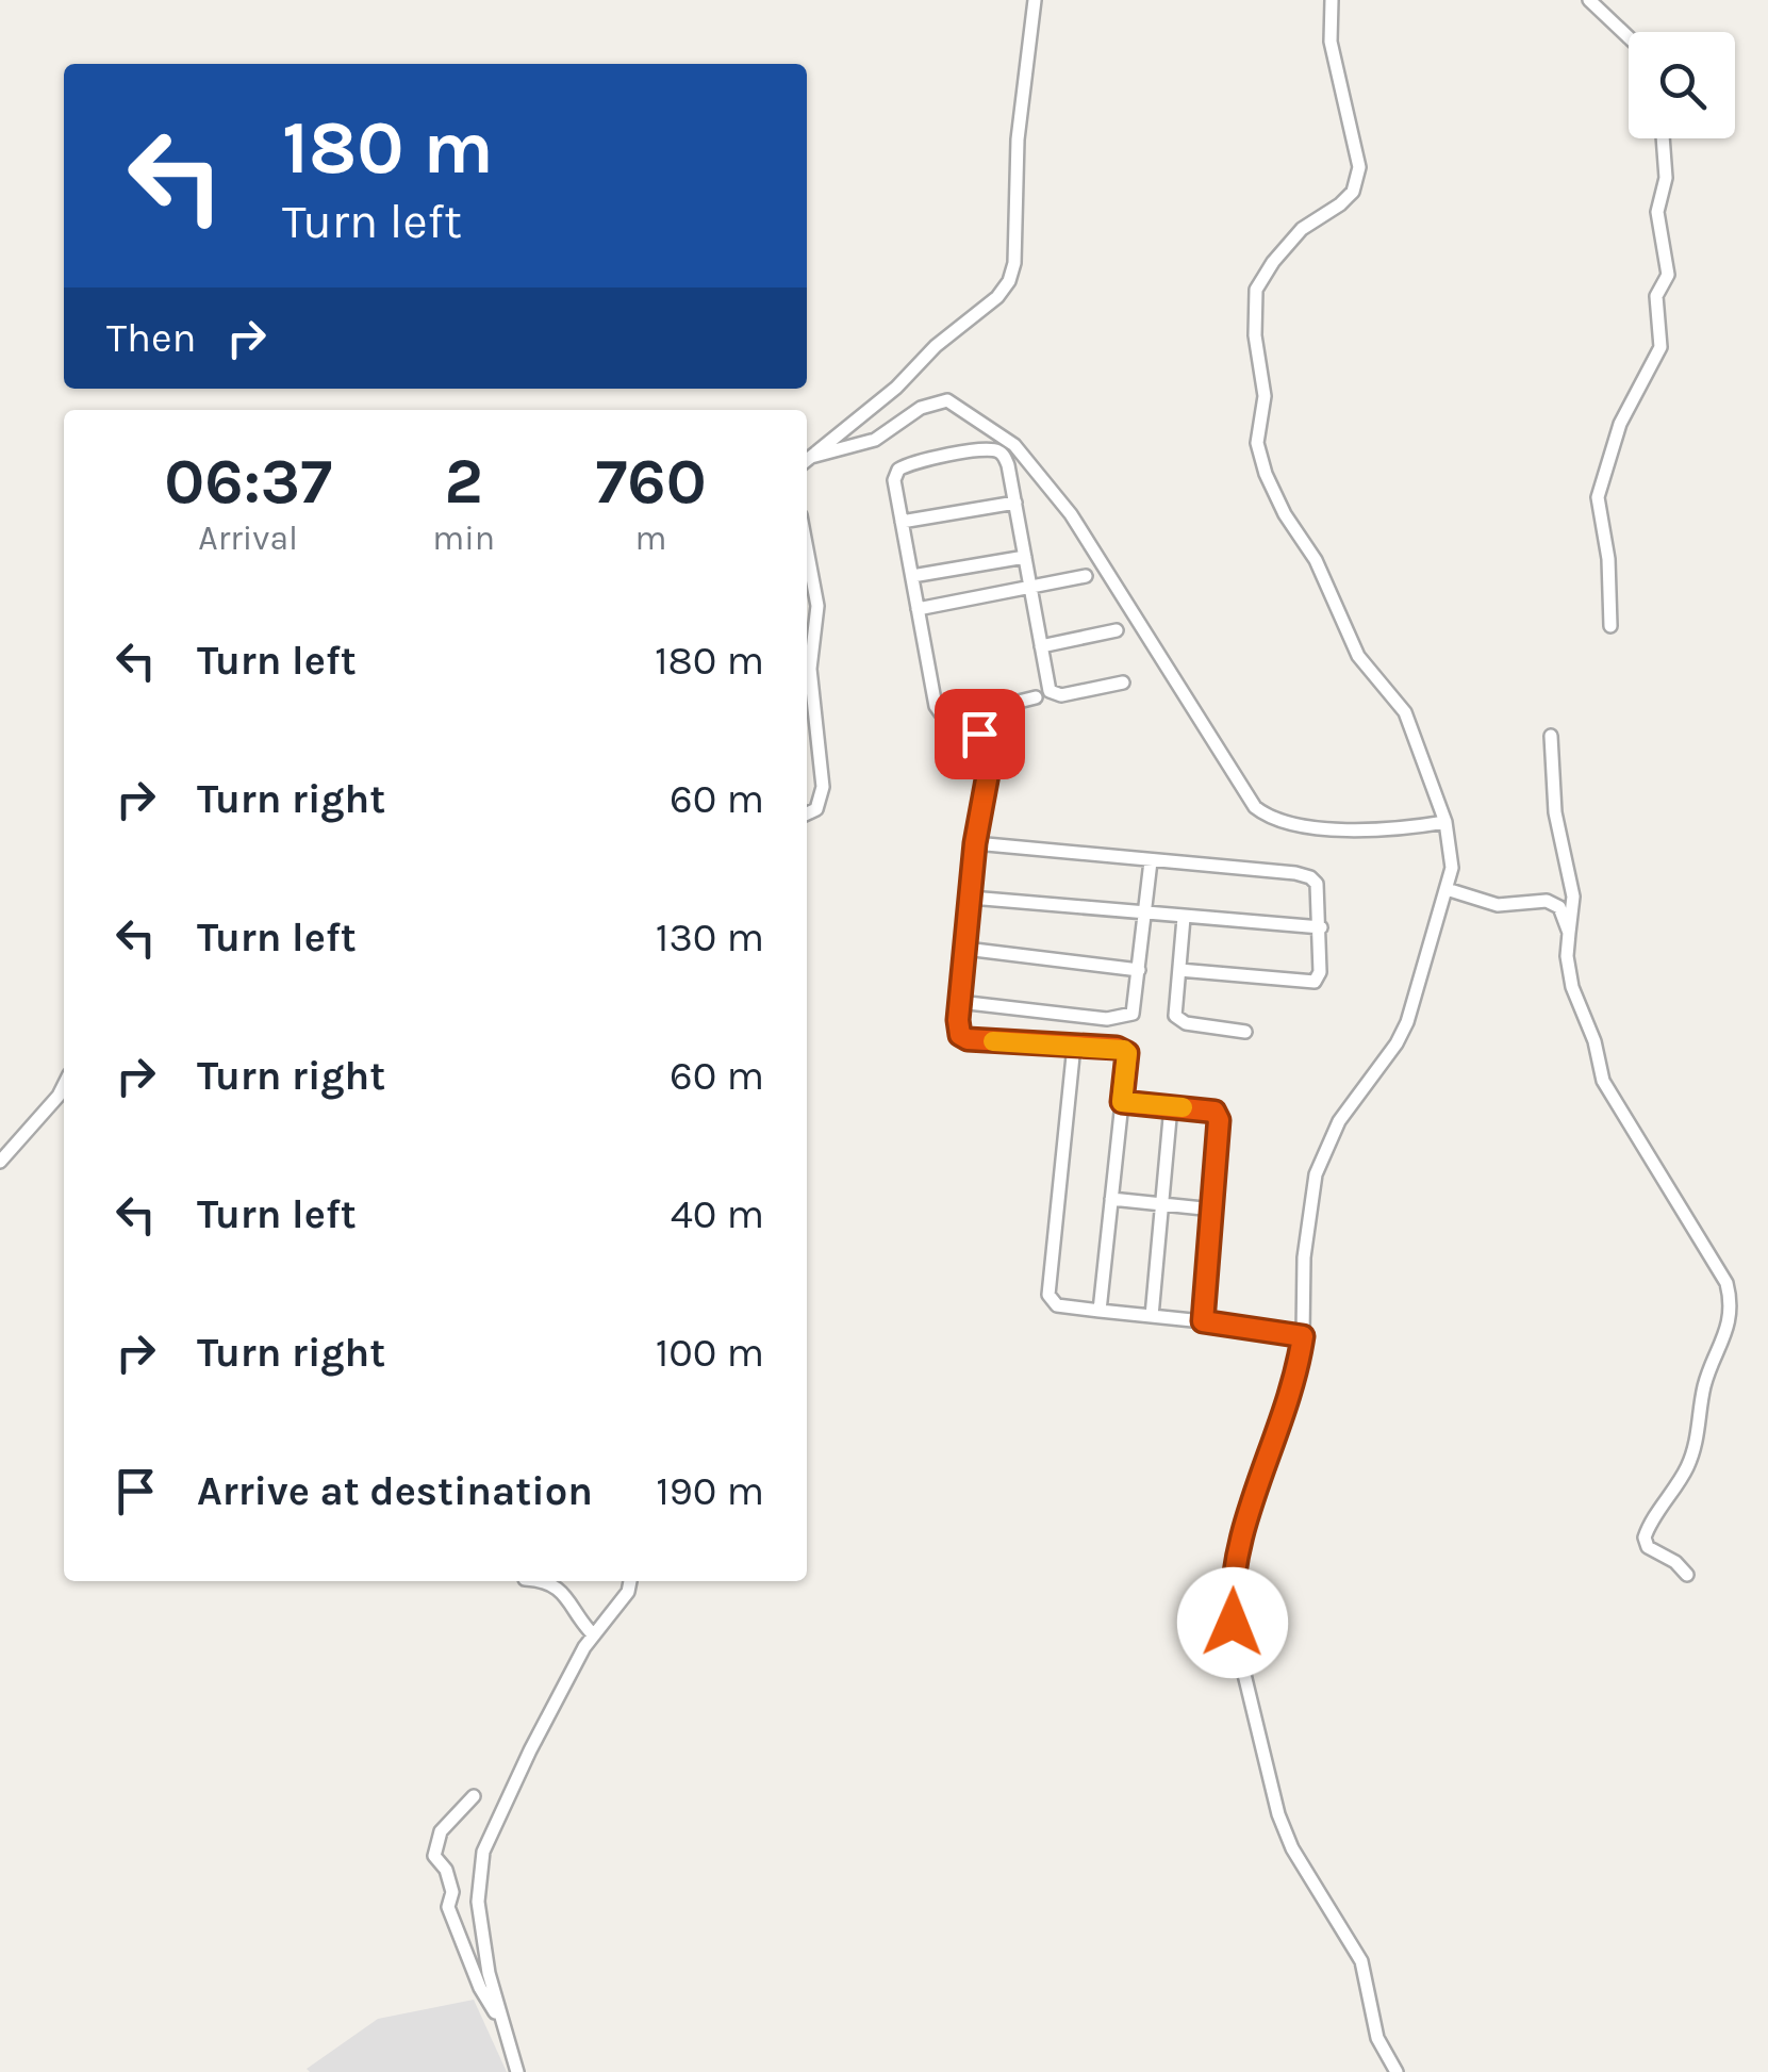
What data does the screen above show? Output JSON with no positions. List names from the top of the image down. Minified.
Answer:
{"page":{"turn":["180 m","Turn left"],"then":"Then","eta":["06:37","Arrival","2","min","760","m"],"list":[{"name":"Turn left","value":"180 m"},{"name":"Turn right","value":"60 m"},{"name":"Turn left","value":"130 m"},{"name":"Turn right","value":"60 m"},{"name":"Turn left","value":"40 m"},{"name":"Turn right","value":"100 m"},{"name":"Arrive at destination","value":"190 m"}]}}
